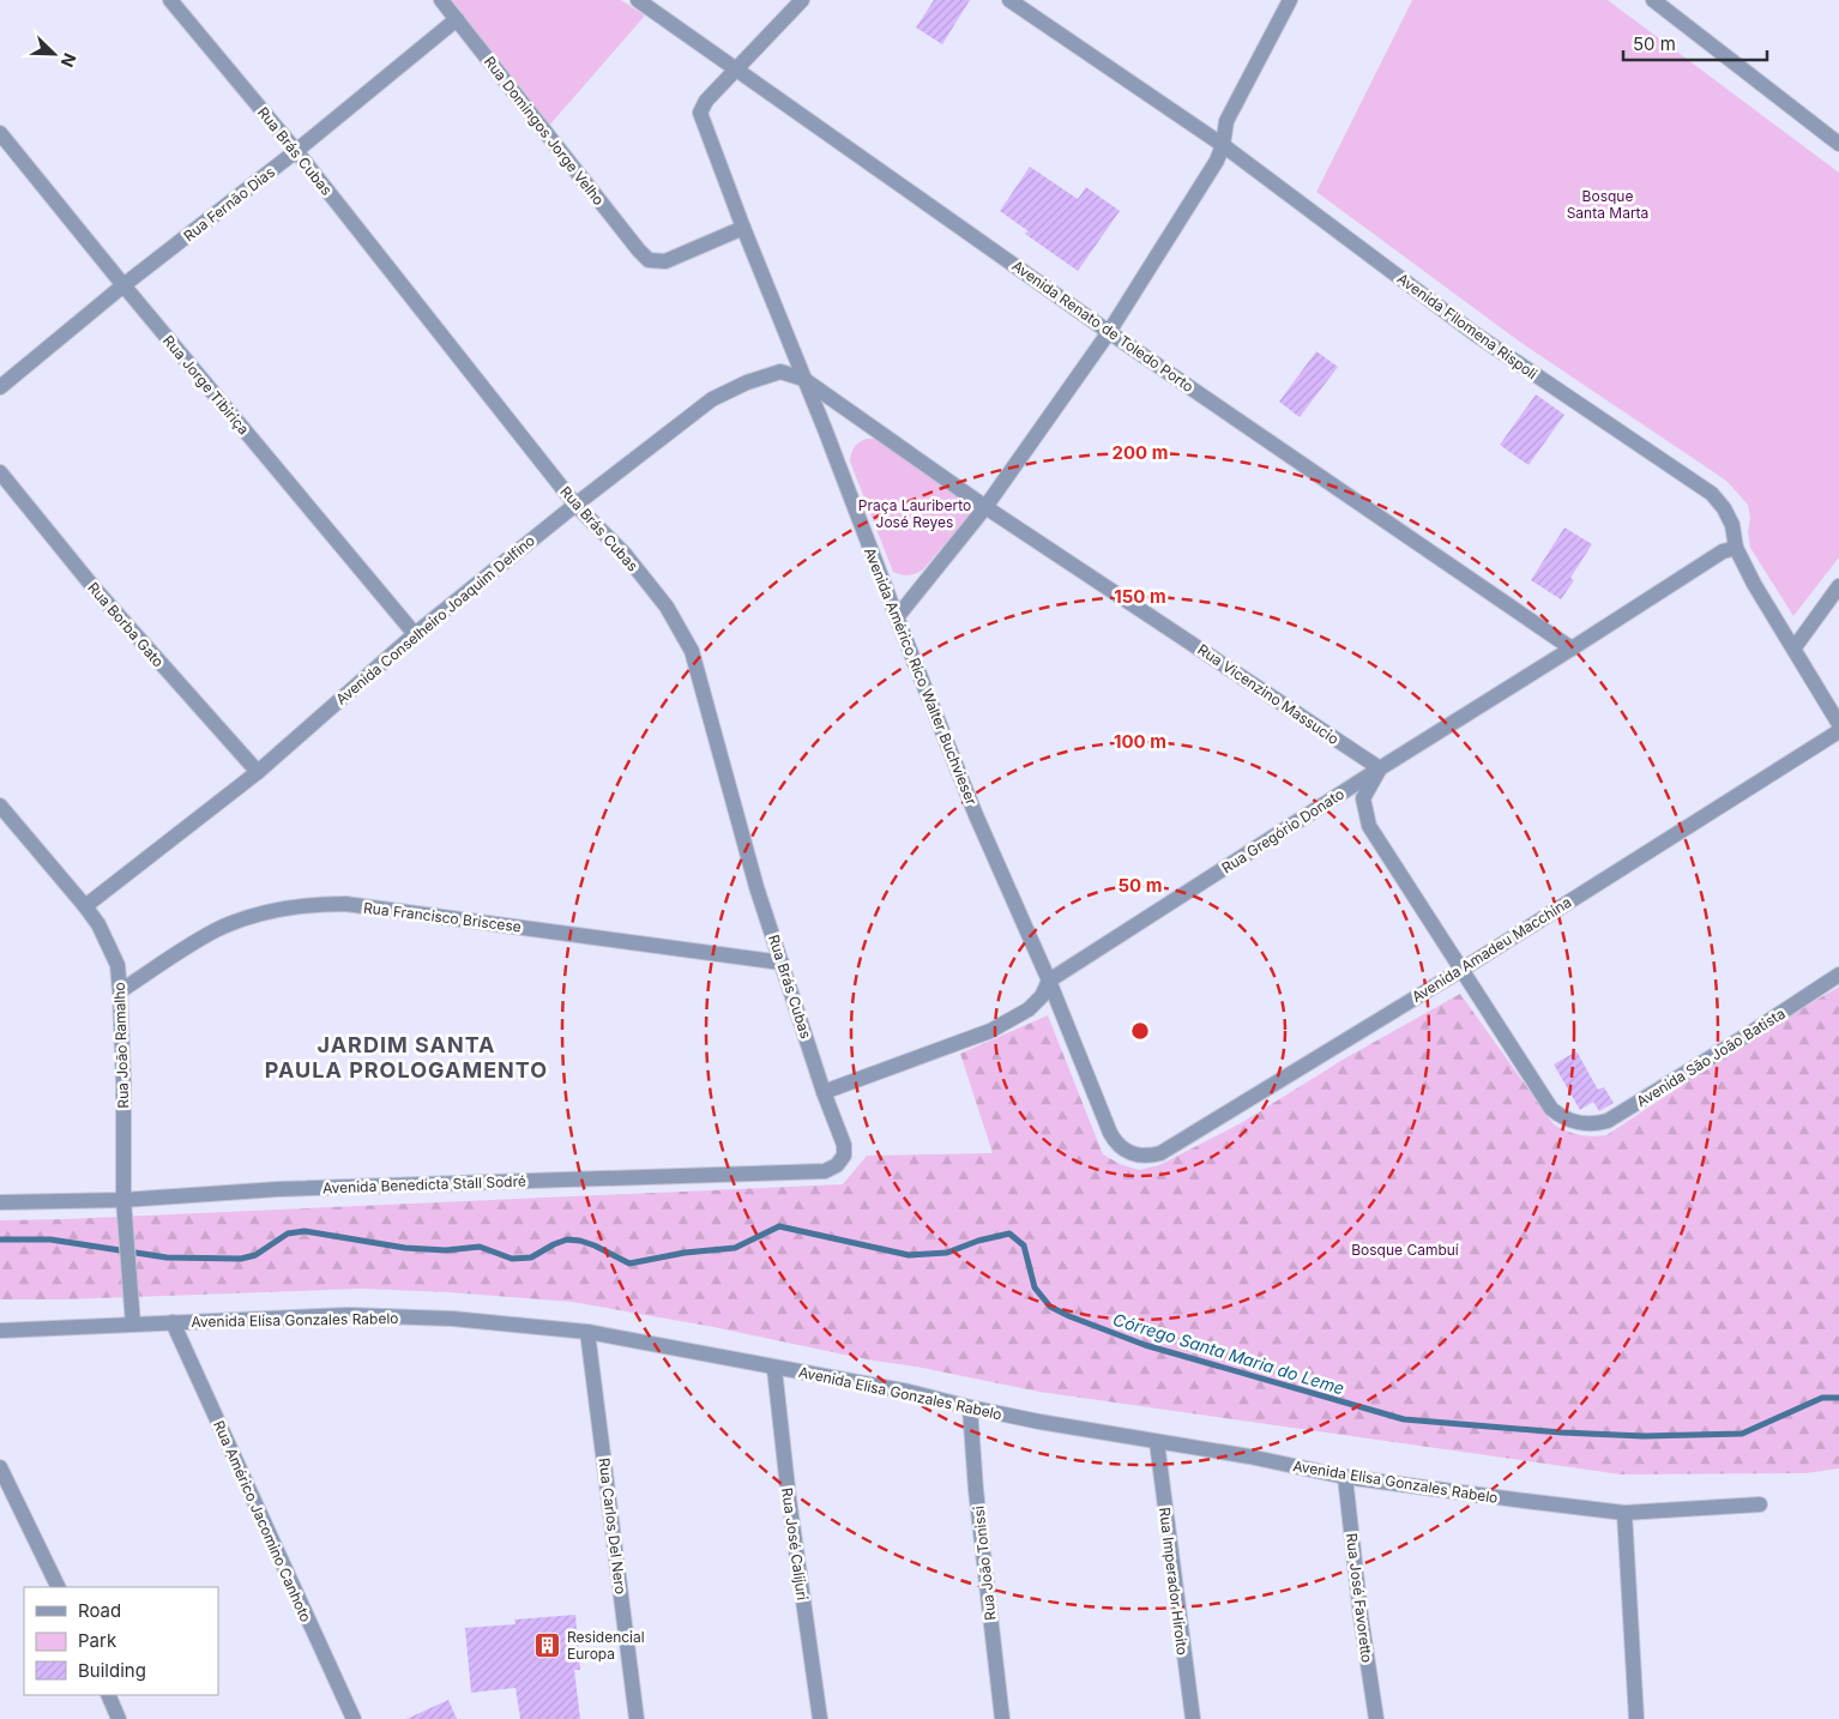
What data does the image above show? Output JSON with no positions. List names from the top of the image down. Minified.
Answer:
{"streets":{"street":["Rua Domingos Jorge Velho","Rua Brás Cubas","Rua Fernão Dias","Avenida Renato de Toledo Porto","Avenida Filomena Rispoli","Rua Jorge Tibiriça","Avenida Conselheiro Joaquim Delfino","Rua Borba Gato","Avenida Américo Rico Walter Buchvieser","Rua Vicenzino Massucio","Rua Gregório Donato","Rua Francisco Briscese","Avenida Amadeu Macchina","Rua João Ramalho","Avenida São João Batista","Avenida Benedicta Stall Sodré","Avenida Elisa Gonzales Rabelo","Rua Américo Jacomino Canhoto","Rua Carlos Del Nero","Rua José Calijuri","Rua João Tonissi","Rua Imperador Hiroito","Rua José Favoretto"]},"crossings":[["Rua Domingos Jorge Velho","Rua Fernão Dias"],["Rua Domingos Jorge Velho","Avenida Américo Rico Walter Buchvieser"],["Rua Brás Cubas","Rua Fernão Dias"],["Rua Brás Cubas","Avenida Conselheiro Joaquim Delfino"],["Rua Brás Cubas","Rua Gregório Donato"],["Rua Brás Cubas","Rua Francisco Briscese"],["Rua Brás Cubas","Avenida Benedicta Stall Sodré"],["Rua Fernão Dias","Rua Jorge Tibiriça"],["Avenida Renato de Toledo Porto","Avenida Américo Rico Walter Buchvieser"],["Avenida Renato de Toledo Porto","Rua Gregório Donato"],["Avenida Filomena Rispoli","Rua Gregório Donato"],["Rua Jorge Tibiriça","Avenida Conselheiro Joaquim Delfino"],["Avenida Conselheiro Joaquim Delfino","Rua Borba Gato"],["Avenida Conselheiro Joaquim Delfino","Avenida Américo Rico Walter Buchvieser"],["Avenida Conselheiro Joaquim Delfino","Rua Vicenzino Massucio"],["Avenida Conselheiro Joaquim Delfino","Rua João Ramalho"],["Avenida Américo Rico Walter Buchvieser","Rua Vicenzino Massucio"],["Avenida Américo Rico Walter Buchvieser","Rua Gregório Donato"],["Avenida Américo Rico Walter Buchvieser","Avenida Amadeu Macchina"],["Rua Vicenzino Massucio","Rua Gregório Donato"],["Rua Francisco Briscese","Rua João Ramalho"],["Avenida Amadeu Macchina","Avenida São João Batista"],["Rua João Ramalho","Avenida Benedicta Stall Sodré"],["Rua João Ramalho","Avenida Elisa Gonzales Rabelo"],["Avenida Elisa Gonzales Rabelo","Rua Américo Jacomino Canhoto"],["Avenida Elisa Gonzales Rabelo","Rua Carlos Del Nero"],["Avenida Elisa Gonzales Rabelo","Rua José Calijuri"],["Avenida Elisa Gonzales Rabelo","Rua João Tonissi"],["Avenida Elisa Gonzales Rabelo","Rua Imperador Hiroito"],["Avenida Elisa Gonzales Rabelo","Rua José Favoretto"]],"districts":["JARDIM SANTA PAULA PROLOGAMENTO"],"water":["Córrego Santa Maria do Leme"],"parks":["Bosque Santa Marta","Praça Lauriberto José Reyes","Bosque Cambuí"],"places":{"building":["Residencial Europa"]},"legend":["Road","Park","Building"],"scale_bar":"50 m","north":"bottom right","rings":["200 m","150 m","100 m","50 m"]}
